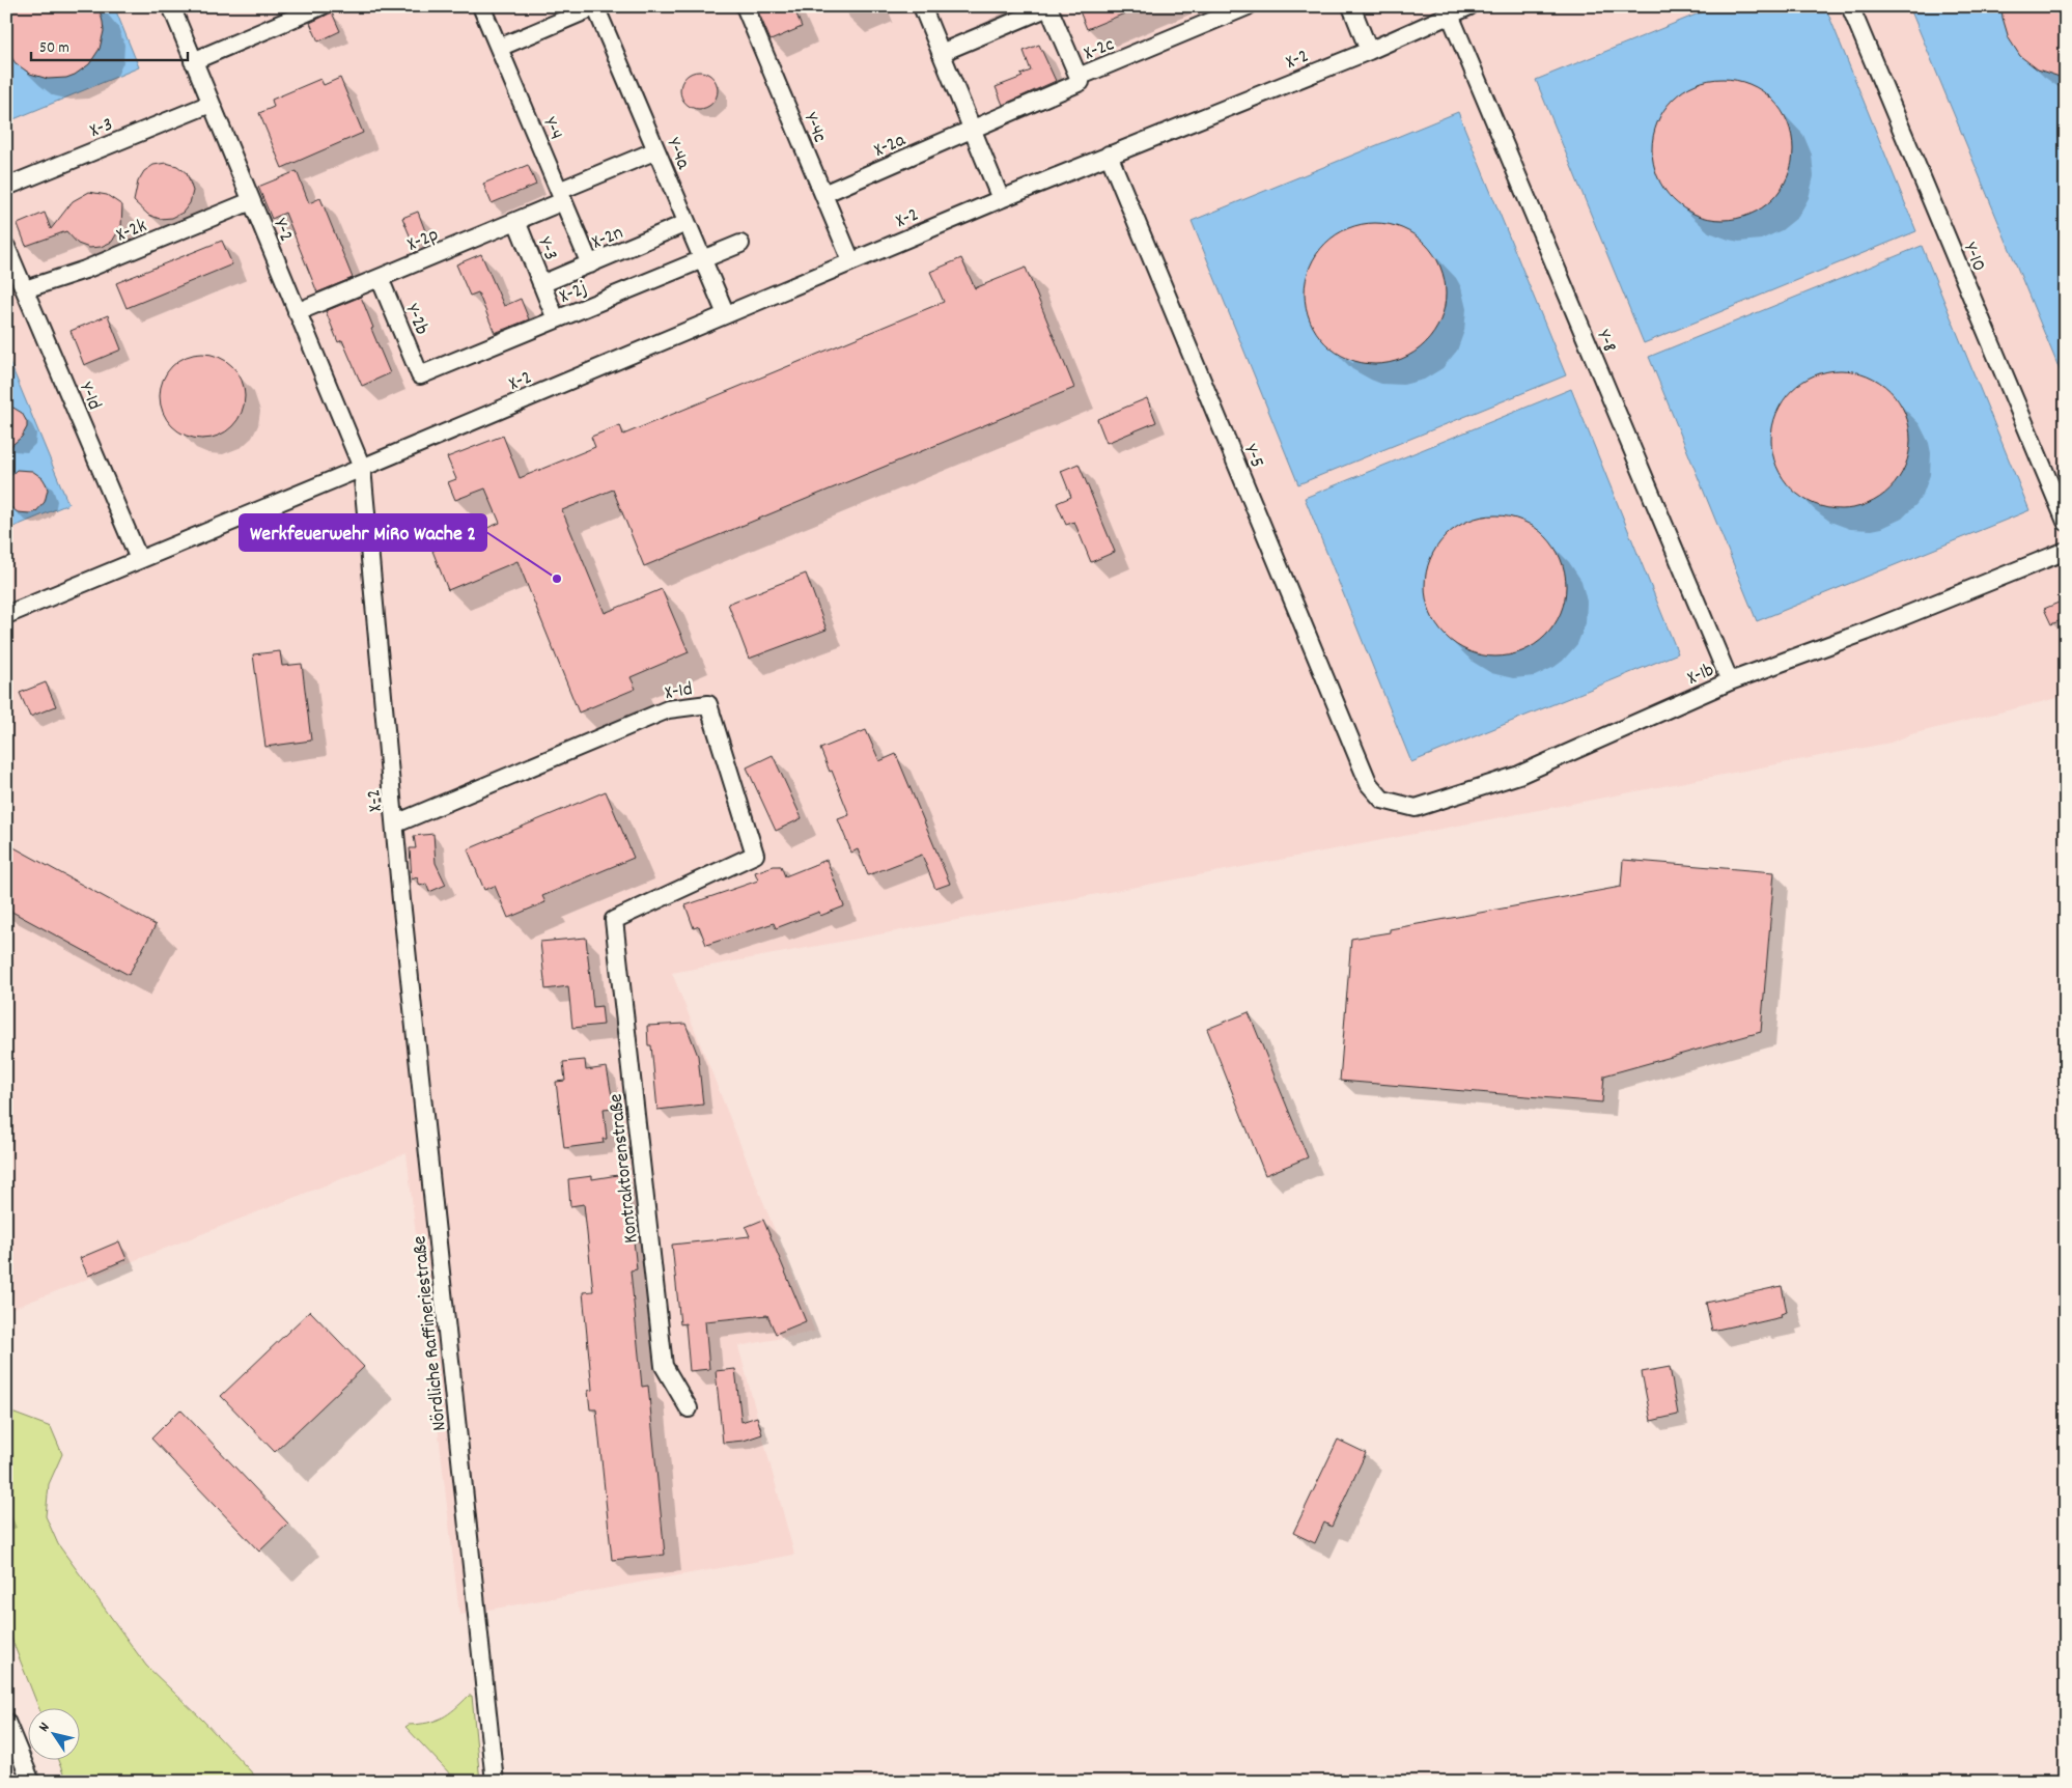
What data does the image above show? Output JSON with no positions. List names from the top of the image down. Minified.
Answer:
{"streets":{"street":["X-2c","X-2","X-3","Y-4c","Y-4","X-2a","Y-4a","X-2k","Y-2","X-2n","X-2p","Y-3","Y-10","X-2j","Y-2b","Y-8","Y-1d","Y-5","X-1b","X-1d","Kontraktorenstraße","Nördliche Raffineriestraße"]},"crossings":[["X-2c","X-2a"],["X-2","Y-4c"],["X-2","Y-4a"],["X-2","Y-2"],["X-2","Y-8"],["X-2","Y-1d"],["X-2","Y-5"],["X-2","X-1d"],["X-2","Nördliche Raffineriestraße"],["X-3","Y-2"],["Y-4c","X-2a"],["Y-4","X-2n"],["Y-4","X-2p"],["Y-4a","X-2n"],["Y-4a","X-2p"],["Y-4a","X-2j"],["X-2k","Y-2"],["X-2k","Y-1d"],["Y-2","X-2p"],["X-2n","Y-3"],["X-2p","Y-3"],["X-2p","Y-2b"],["Y-3","X-2j"],["X-2j","Y-2b"],["Y-8","X-1b"],["Y-5","X-1b"],["X-1d","Kontraktorenstraße"]],"places":["Werkfeuerwehr MiRo Wache 2"],"scale_bar":"50 m","north":"top left"}
